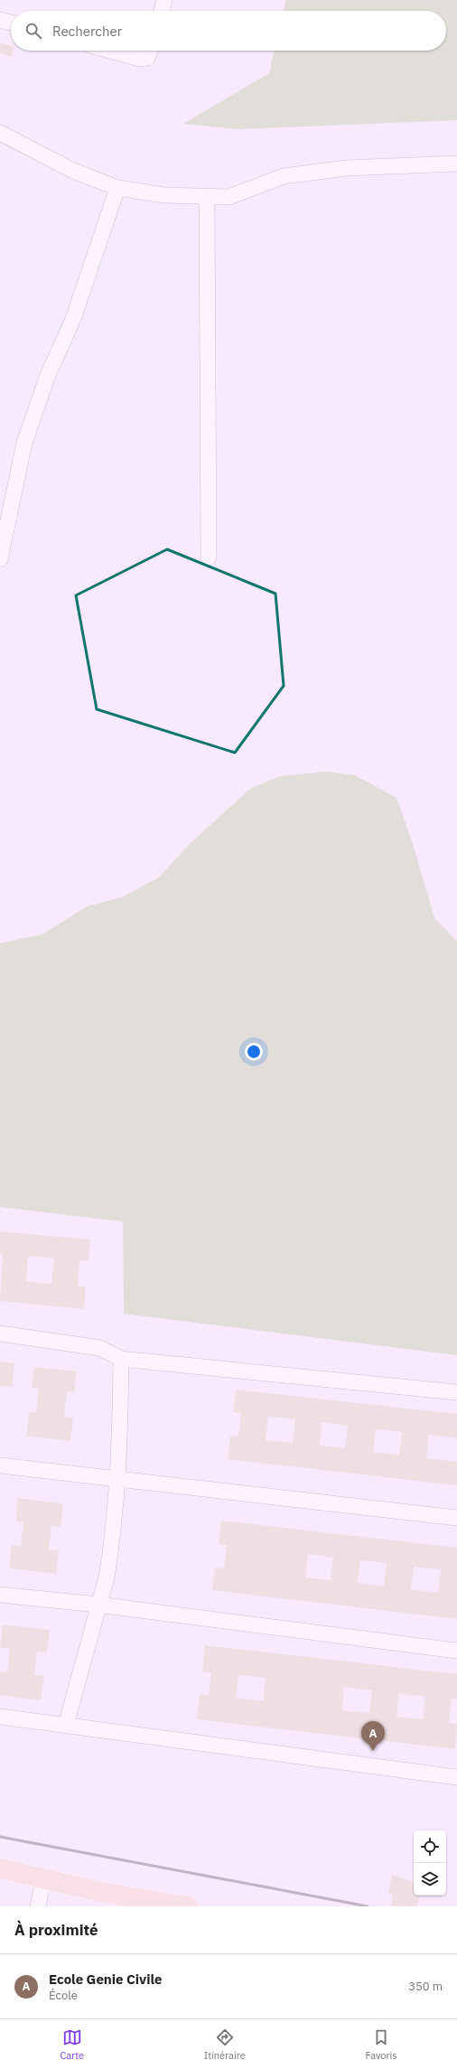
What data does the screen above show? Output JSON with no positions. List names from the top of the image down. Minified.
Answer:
{"page":{"search":"Rechercher","pins":"A","heading":"À proximité","list":[{"mark":"A","name":"Ecole Genie Civile","note":"École","value":"350 m"}],"nav":["Carte","Itinéraire","Favoris"]}}
